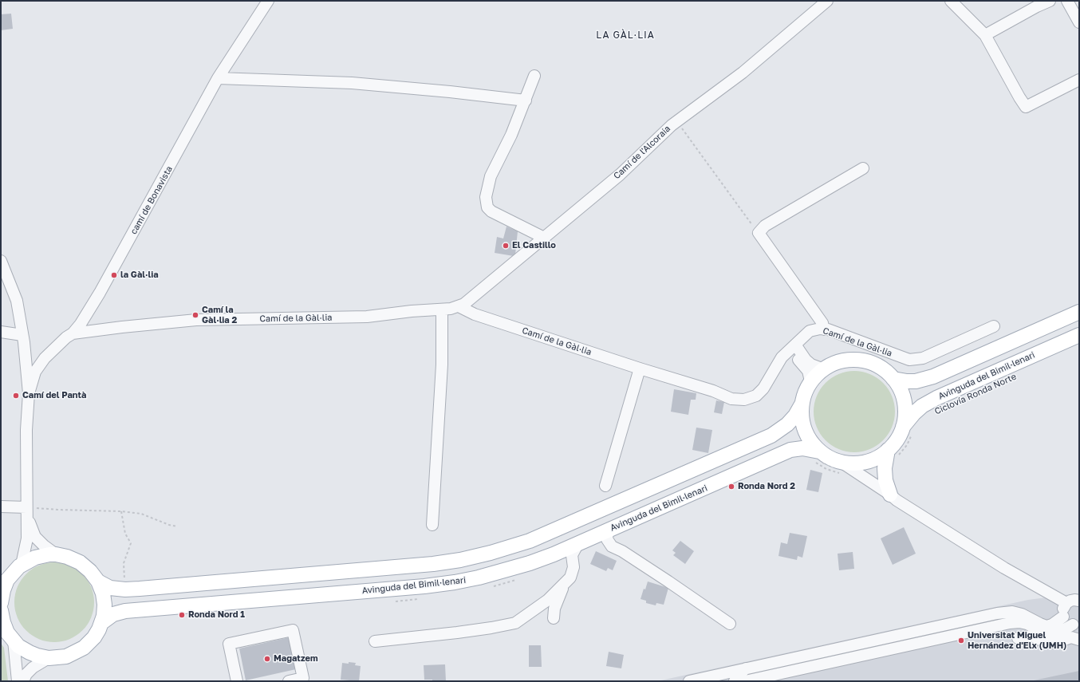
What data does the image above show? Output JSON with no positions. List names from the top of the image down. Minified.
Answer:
{"streets":{"main road":["Avinguda del Bimil·lenari"],"street":["Camí de l'Alcoraia","camí de Bonavista","Camí de la Gàl·lia"]},"crossings":[["Camí de l'Alcoraia","Camí de la Gàl·lia"],["camí de Bonavista","Camí de la Gàl·lia"]],"districts":["LA GÀL·LIA"],"places":["El Castillo","la Gàl·lia","Camí la Gàl·lia 2","Camí del Pantà","Ronda Nord 2","Ronda Nord 1","Universitat Miguel Hernández d'Elx (UMH)","Magatzem"]}
